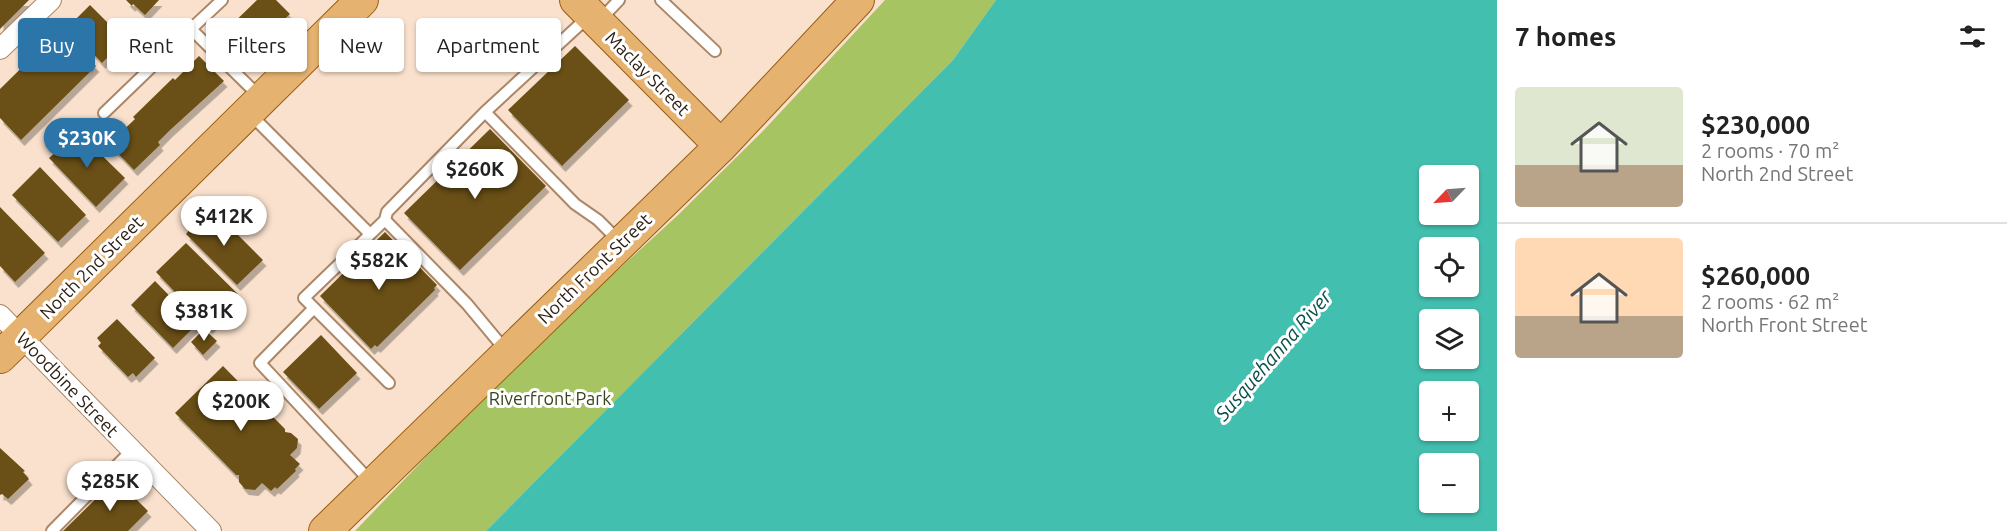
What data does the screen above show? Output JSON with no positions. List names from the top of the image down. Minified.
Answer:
{"streets":{"main road":["Maclay Street","North 2nd Street","North Front Street"],"street":["Woodbine Street"]},"crossings":[["Maclay Street","North Front Street"],["North 2nd Street","Woodbine Street"]],"water":["Susquehanna River"],"parks":["Riverfront Park"],"north":"bottom left","page":{"heading":"7 homes","chip":["Buy","Rent","Filters","New","Apartment"],"list":[{"name":"$230,000","note":"2 rooms · 70 m² · North 2nd Street"},{"name":"$260,000","note":"2 rooms · 62 m² · North Front Street"}],"price":["$230K","$260K","$412K","$582K","$381K","$200K","$285K"],"map_buttons":["+","−"]}}
